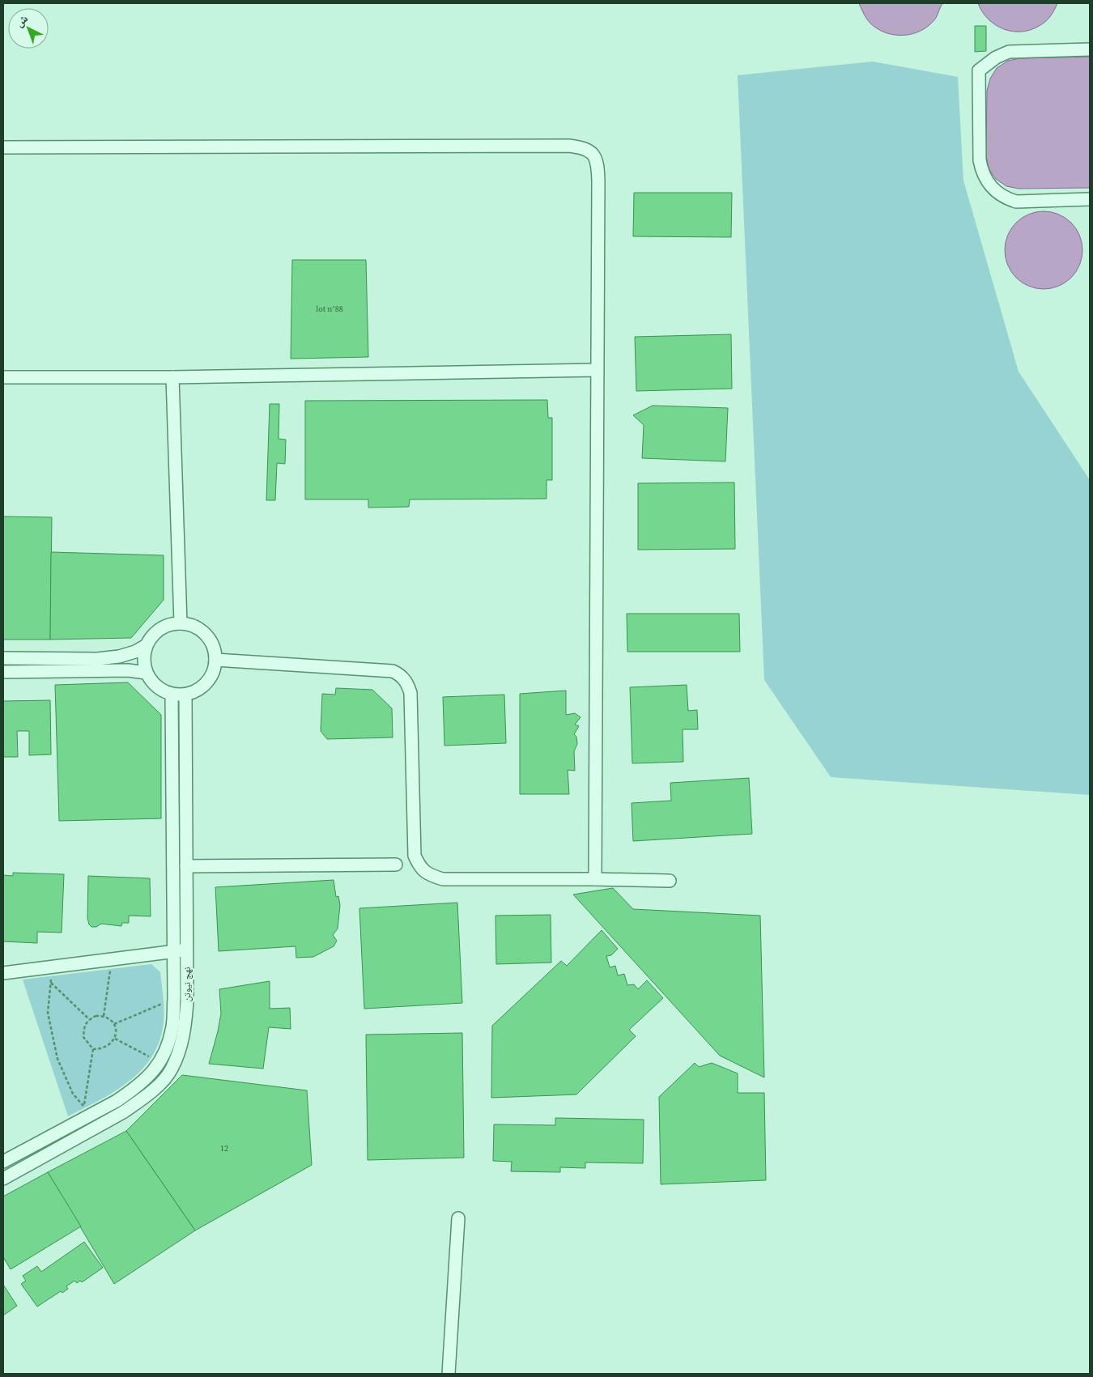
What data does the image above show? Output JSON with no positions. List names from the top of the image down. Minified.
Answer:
{"streets":{"street":["نهج نيوتن"]},"house_numbers":["lot n°88","12"],"north":"top left"}
